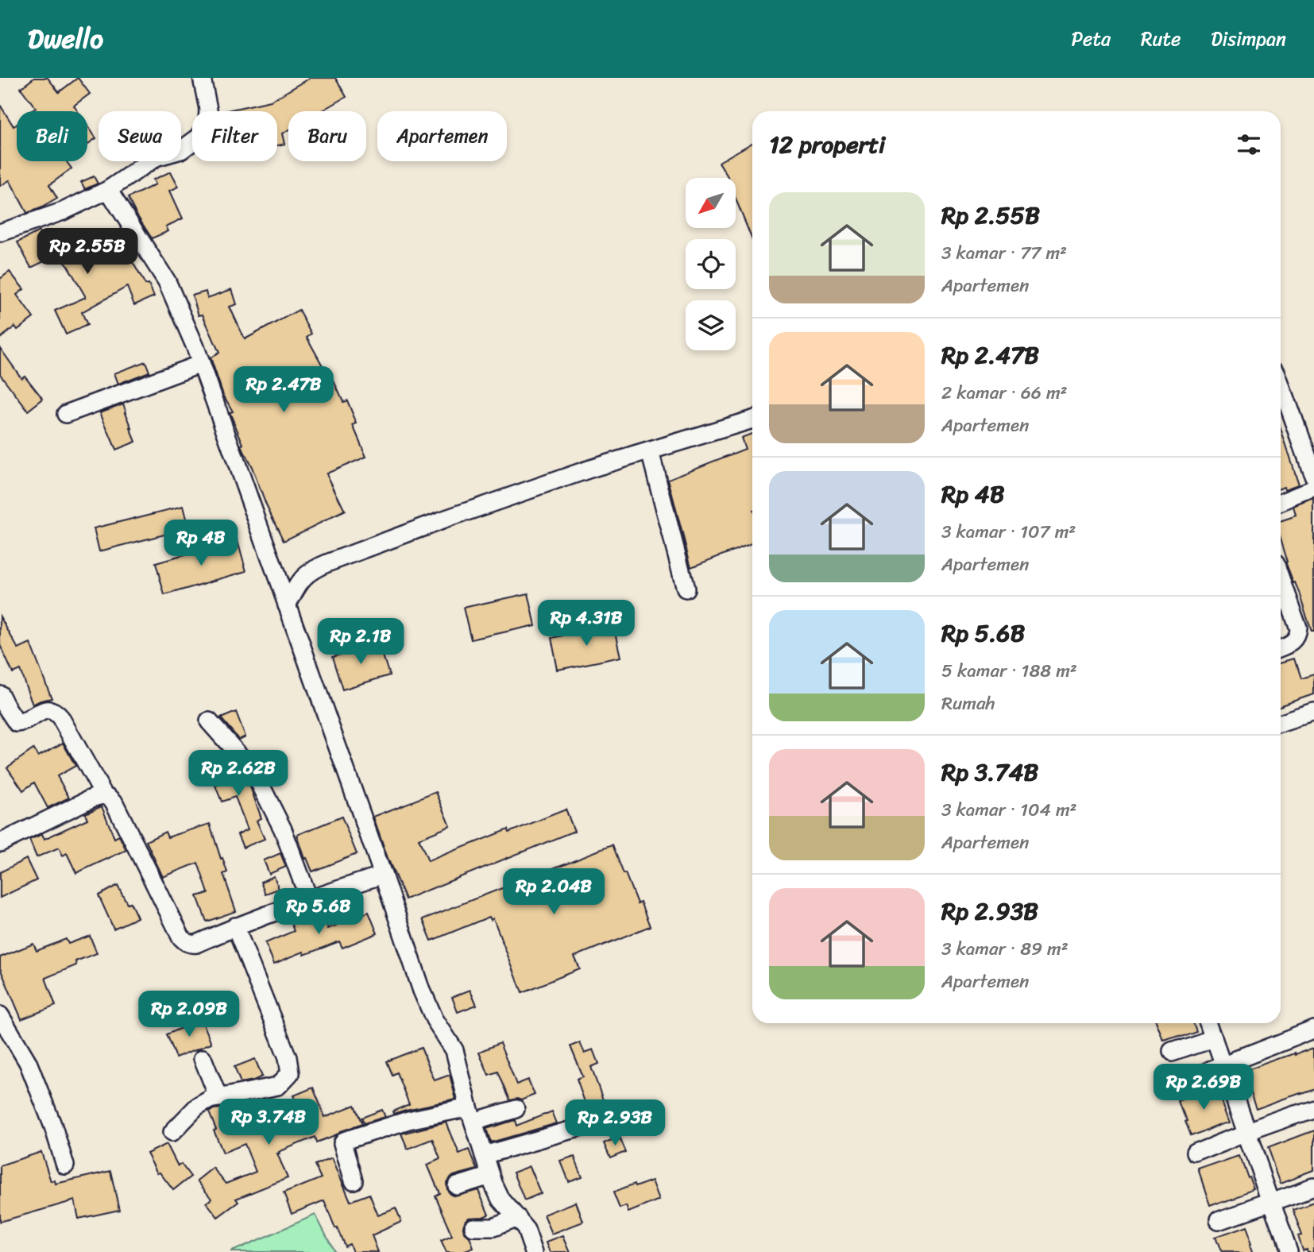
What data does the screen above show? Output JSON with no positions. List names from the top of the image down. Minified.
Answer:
{"north":"bottom left","page":{"header":"Dwello","nav":["Peta","Rute","Disimpan"],"chip":["Beli","Sewa","Filter","Baru","Apartemen"],"heading":"12 properti","list":[{"name":"Rp 2.55B","note":"3 kamar · 77 m² · Apartemen"},{"name":"Rp 2.47B","note":"2 kamar · 66 m² · Apartemen"},{"name":"Rp 4B","note":"3 kamar · 107 m² · Apartemen"},{"name":"Rp 5.6B","note":"5 kamar · 188 m² · Rumah"},{"name":"Rp 3.74B","note":"3 kamar · 104 m² · Apartemen"},{"name":"Rp 2.93B","note":"3 kamar · 89 m² · Apartemen"}],"price":["Rp 2.55B","Rp 2.47B","Rp 4B","Rp 4.31B","Rp 2.1B","Rp 2.62B","Rp 2.04B","Rp 5.6B","Rp 2.09B","Rp 2.69B","Rp 3.74B","Rp 2.93B"]}}
